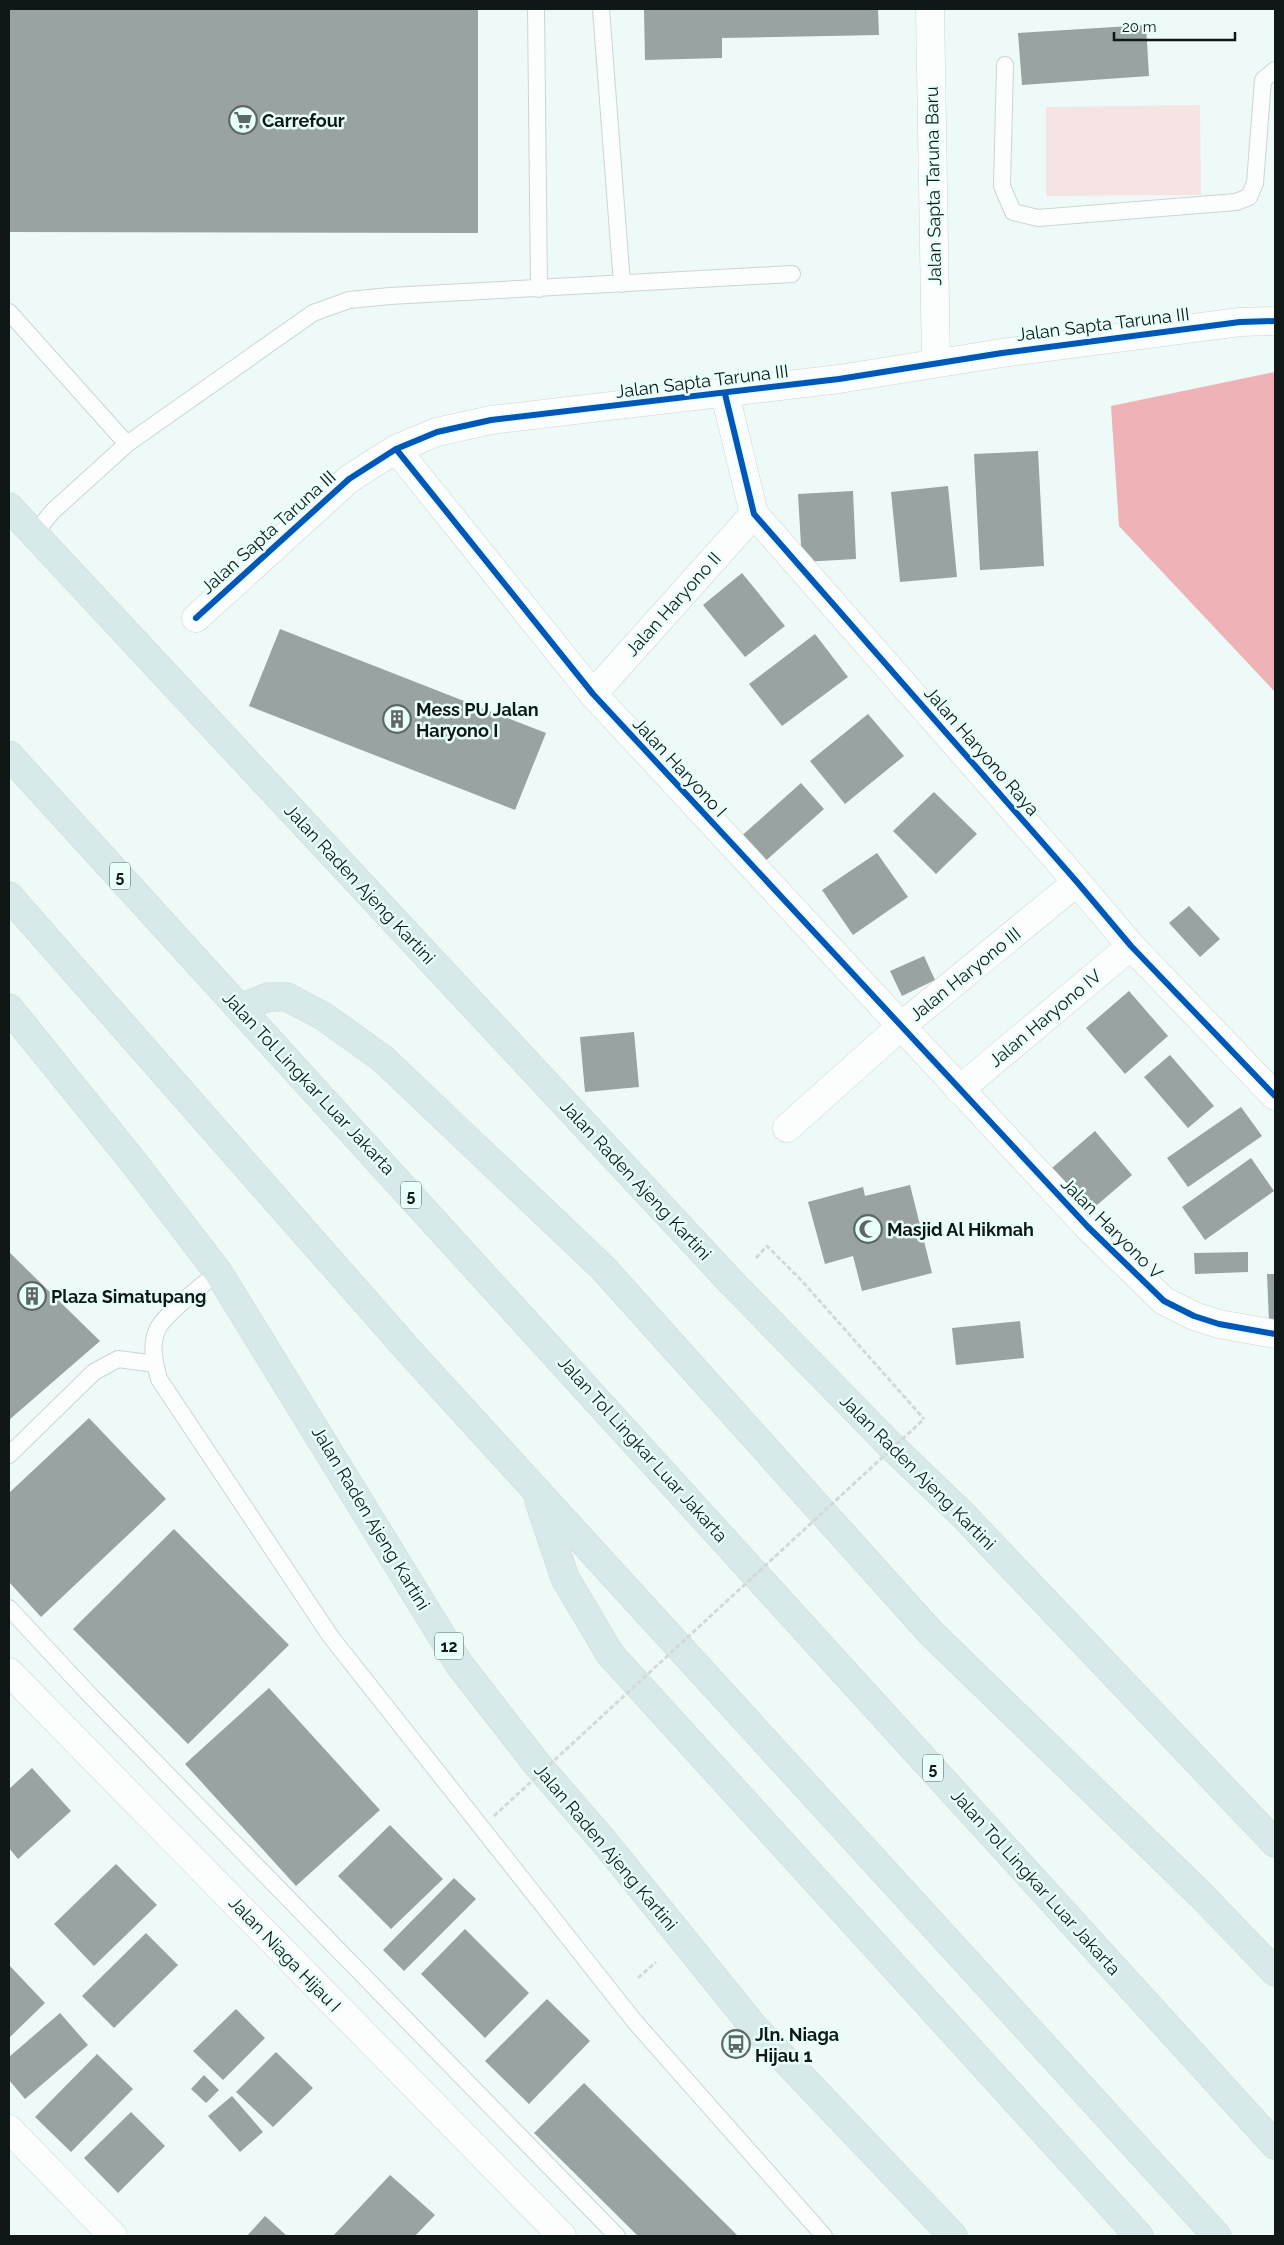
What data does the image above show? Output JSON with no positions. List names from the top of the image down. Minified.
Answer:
{"streets":{"highway":["5","Jalan Raden Ajeng Kartini","Jalan Tol Lingkar Luar Jakarta","12"],"street":["Jalan Sapta Taruna Baru","Jalan Sapta Taruna III","Jalan Haryono II","Jalan Haryono Raya","Jalan Haryono I","Jalan Haryono III","Jalan Haryono IV","Jalan Haryono V","Jalan Niaga Hijau I"]},"crossings":[["Jalan Sapta Taruna Baru","Jalan Sapta Taruna III"],["Jalan Sapta Taruna III","Jalan Haryono Raya"],["Jalan Sapta Taruna III","Jalan Haryono I"],["Jalan Haryono II","Jalan Haryono Raya"],["Jalan Haryono II","Jalan Haryono I"],["Jalan Haryono Raya","Jalan Haryono III"],["Jalan Haryono Raya","Jalan Haryono IV"],["Jalan Haryono I","Jalan Haryono III"],["Jalan Haryono I","Jalan Haryono IV"],["Jalan Haryono I","Jalan Haryono V"],["Jalan Haryono IV","Jalan Haryono V"]],"places":{"supermarket":["Carrefour"],"building":["Mess PU Jalan Haryono I","Plaza Simatupang"],"mosque":["Masjid Al Hikmah"],"bus stop":["Jln. Niaga Hijau 1"]},"scale_bar":"20 m"}
